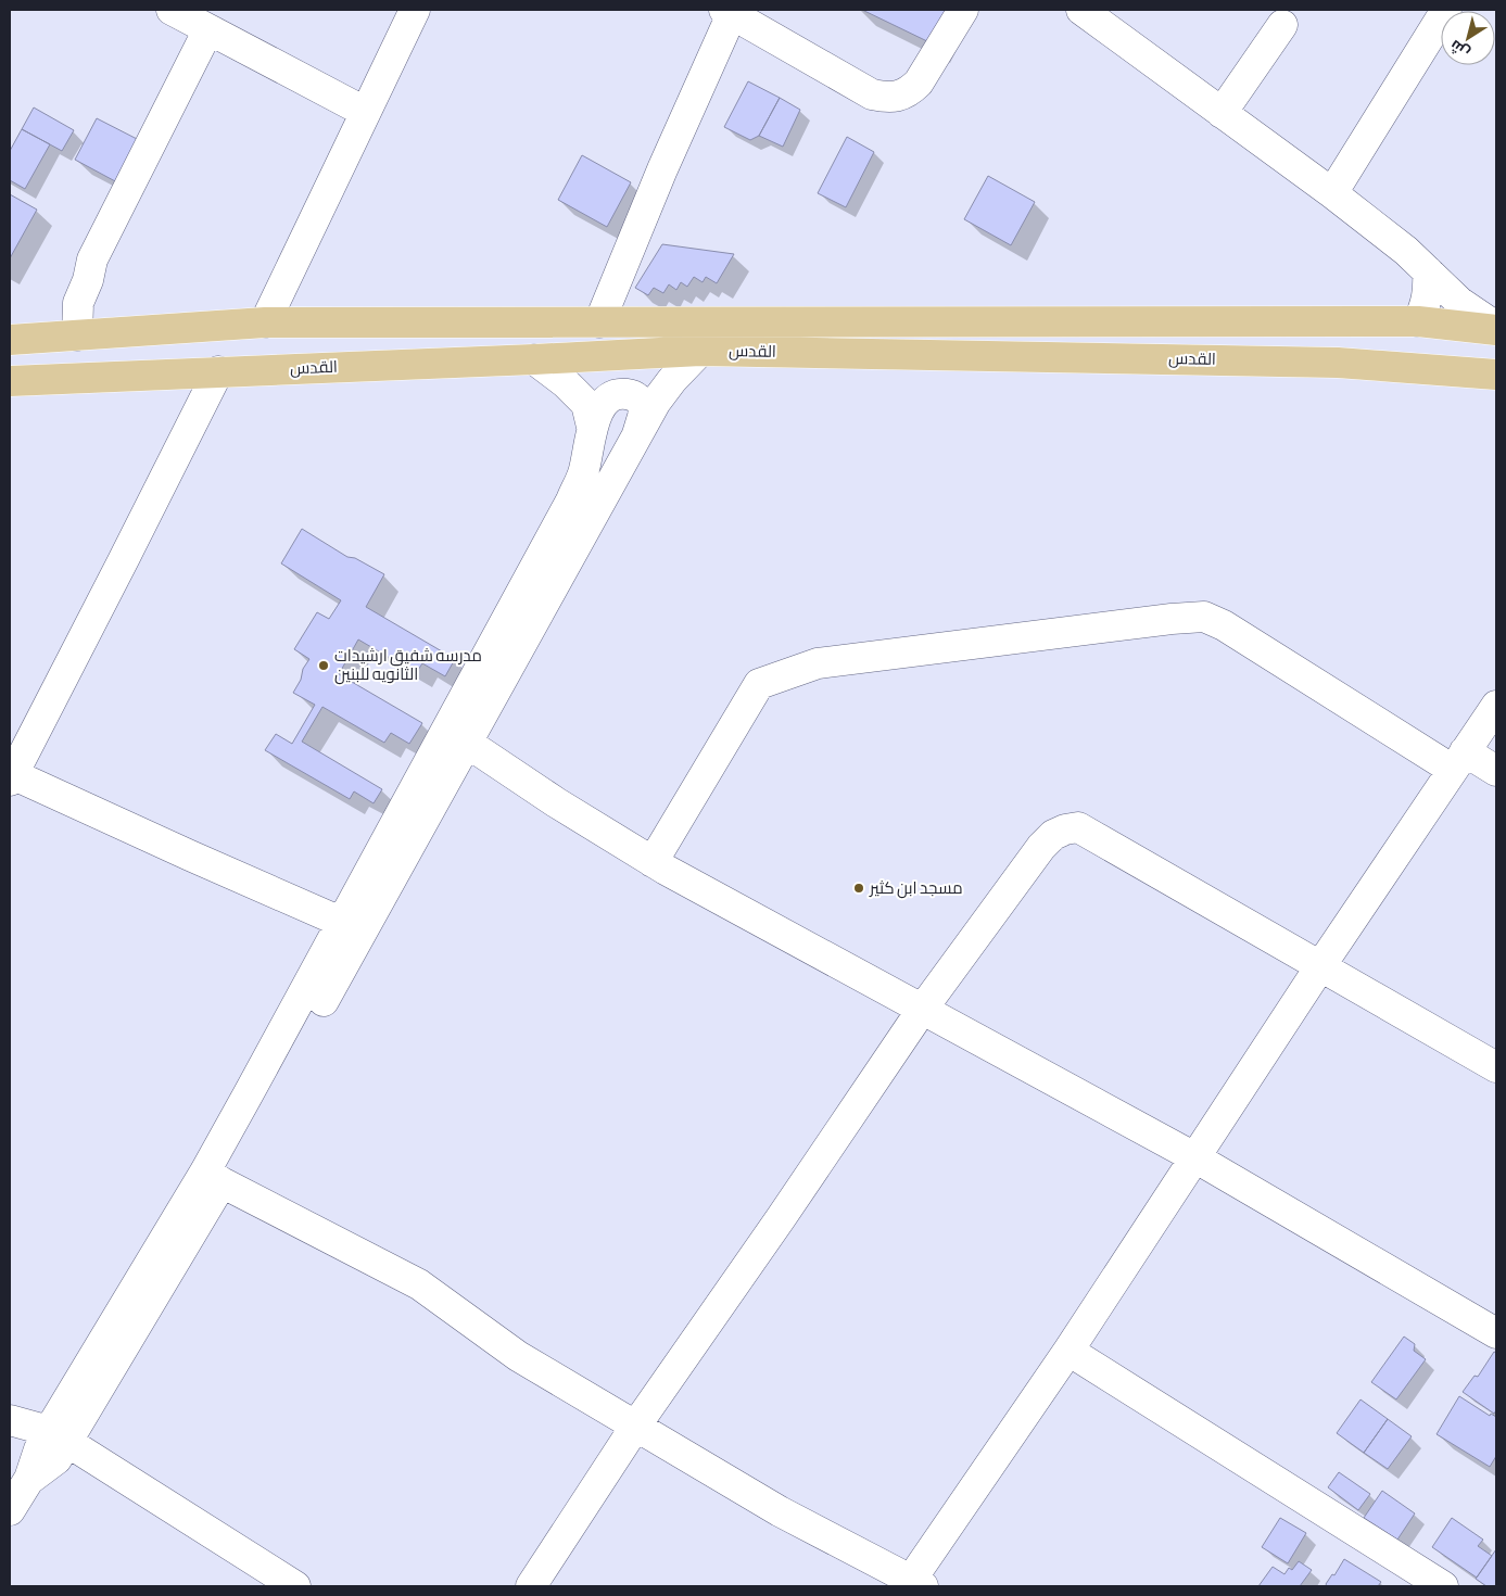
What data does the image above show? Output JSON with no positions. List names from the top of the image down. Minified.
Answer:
{"streets":{"main road":["القدس"]},"places":["مدرسه شفيق ارشيدات الثانويه للبنين","مسجد ابن كثير"],"north":"bottom left"}
